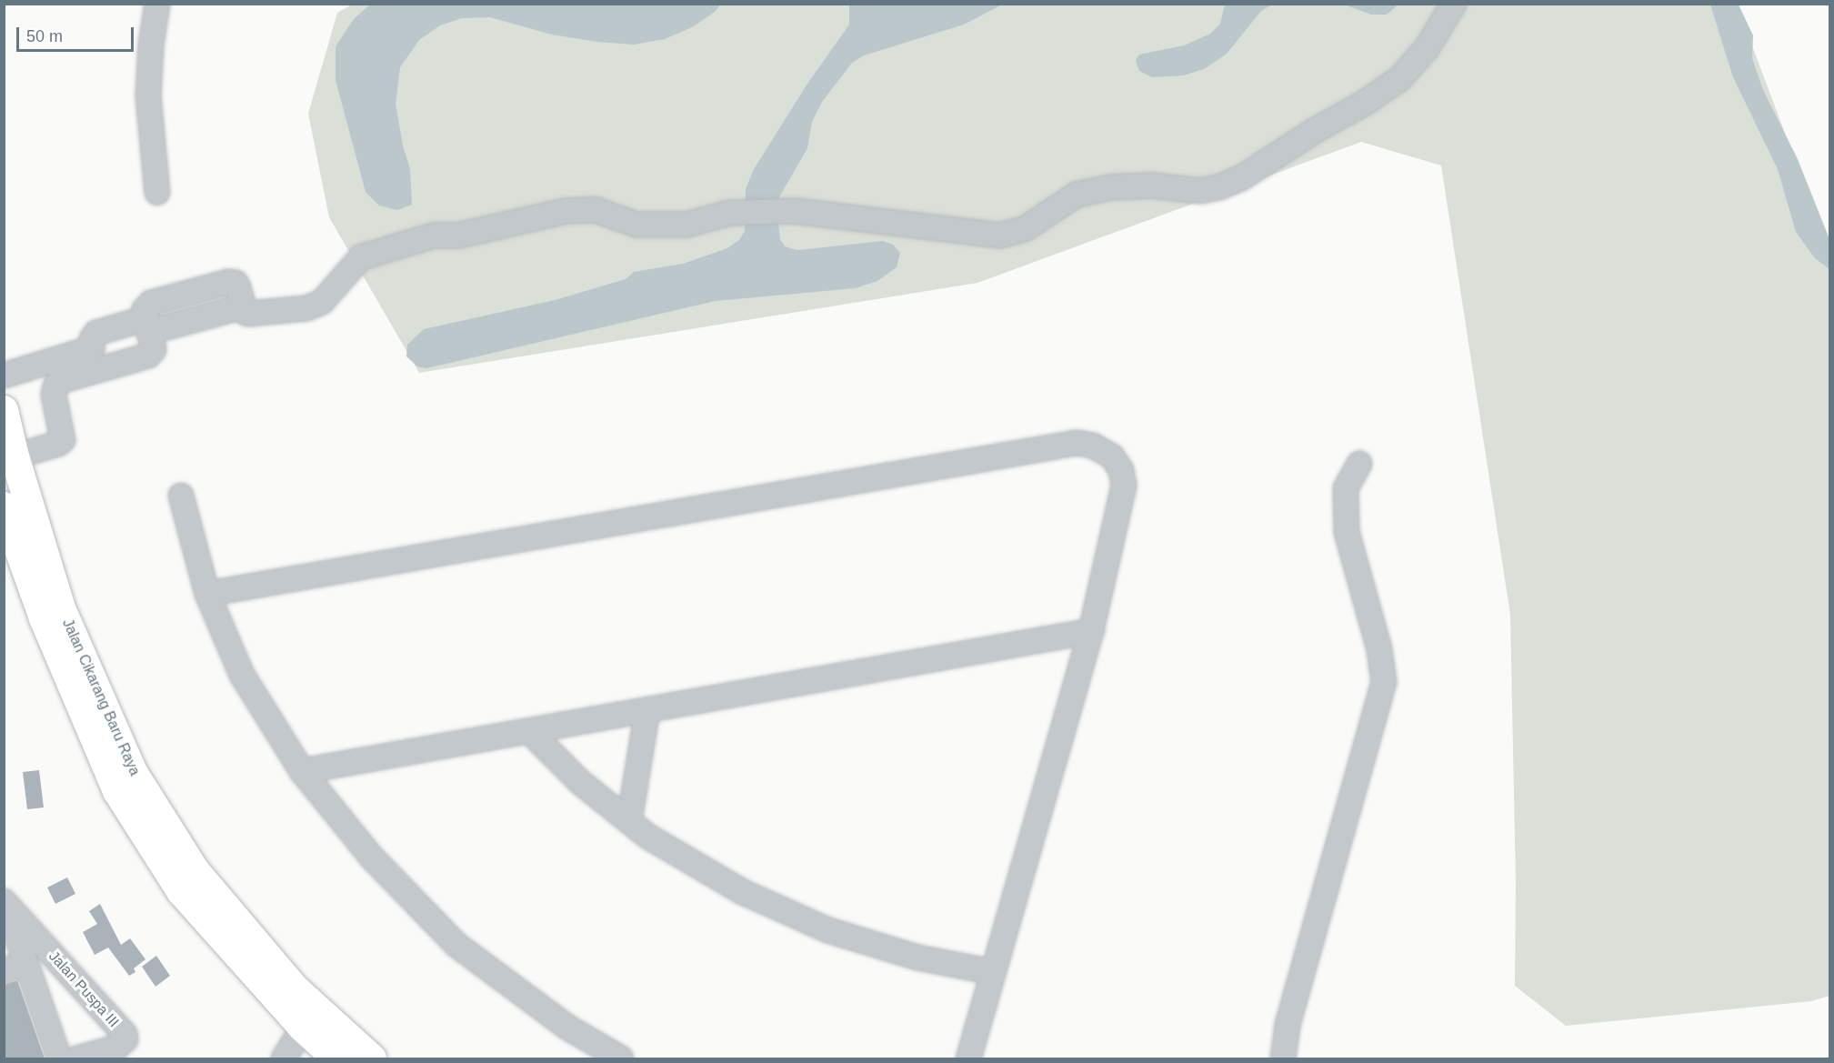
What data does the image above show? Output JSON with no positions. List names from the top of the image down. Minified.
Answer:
{"streets":{"main road":["Jalan Cikarang Baru Raya"],"street":["Jalan Puspa III"]},"scale_bar":"50 m"}
